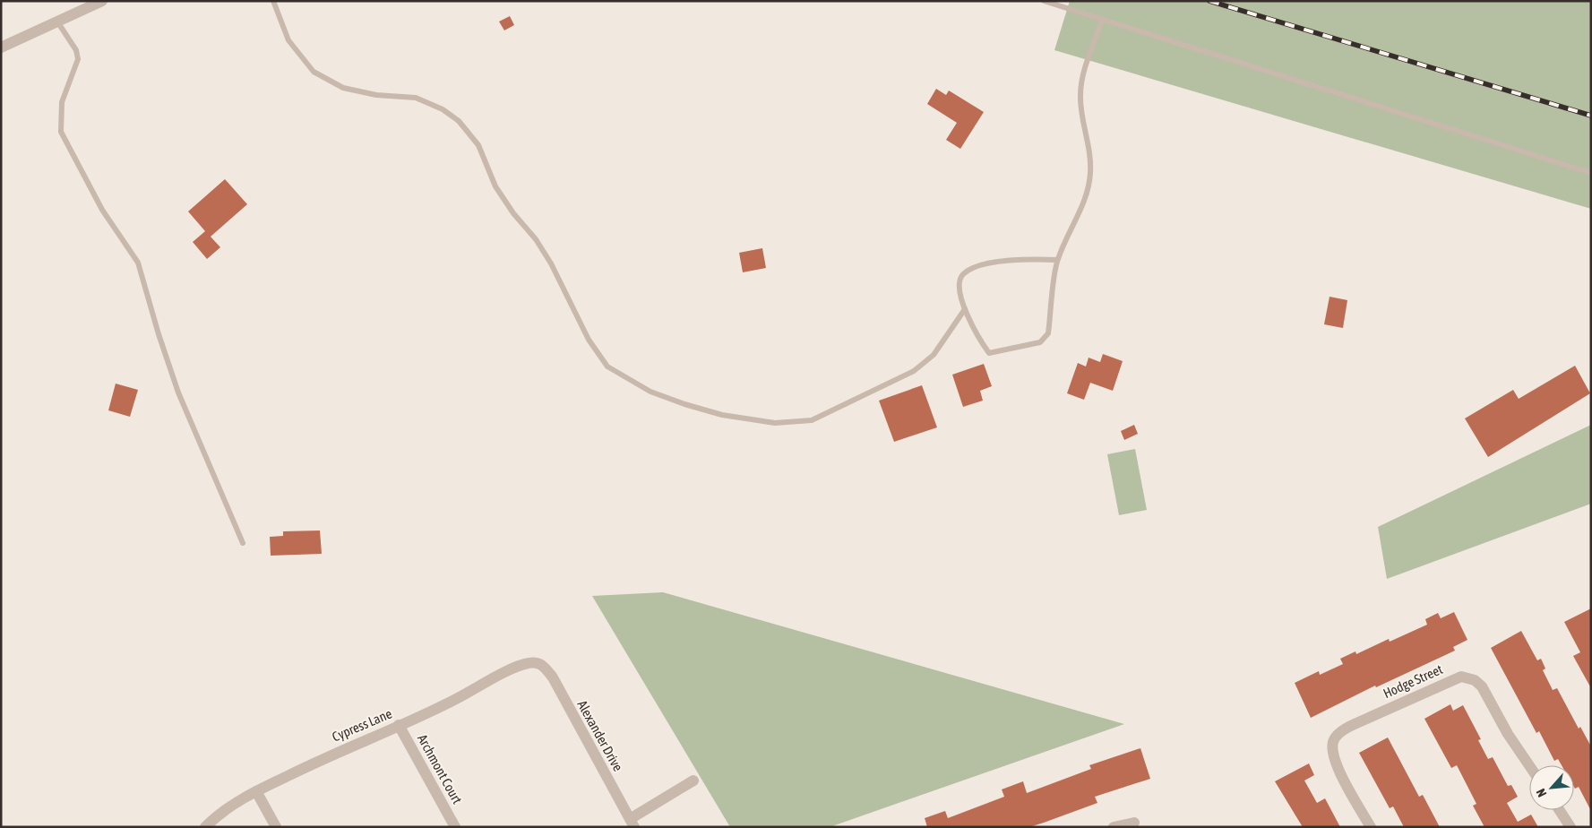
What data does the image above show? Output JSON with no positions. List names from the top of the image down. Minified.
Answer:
{"streets":{"street":["Hodge Street","Cypress Lane","Alexander Drive","Archmont Court"]},"crossings":[["Cypress Lane","Alexander Drive"],["Cypress Lane","Archmont Court"]],"north":"bottom left"}
